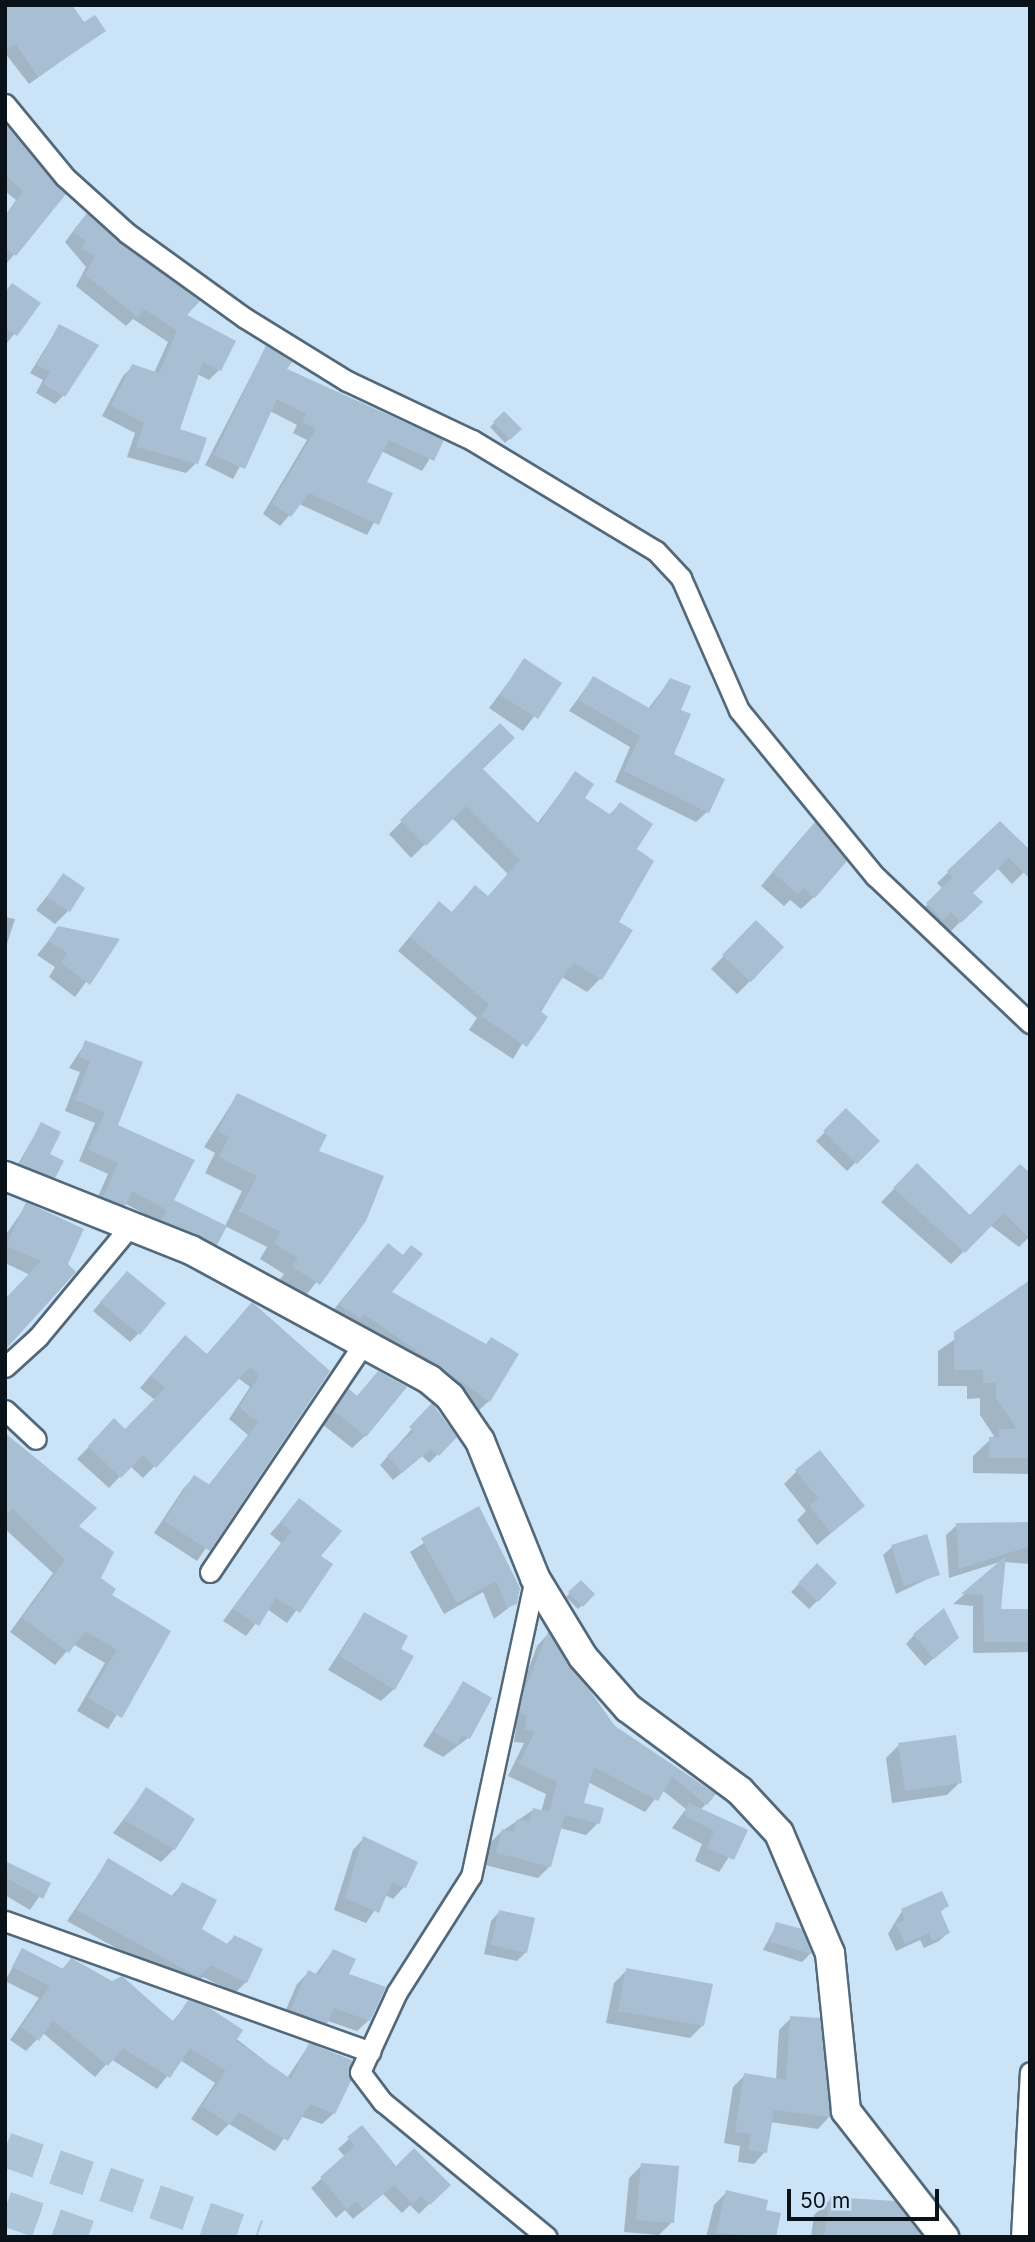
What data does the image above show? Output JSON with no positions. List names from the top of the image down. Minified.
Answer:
{"scale_bar":"50 m"}
